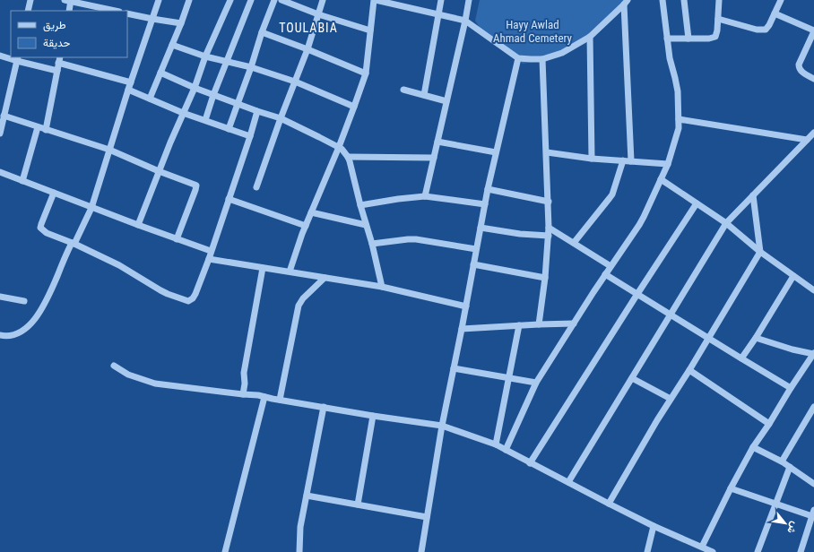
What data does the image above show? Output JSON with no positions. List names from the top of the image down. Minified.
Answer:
{"districts":["TOULABIA"],"parks":["Hayy Awlad Ahmad Cemetery"],"legend":["طريق","حديقة"],"north":"bottom right"}
